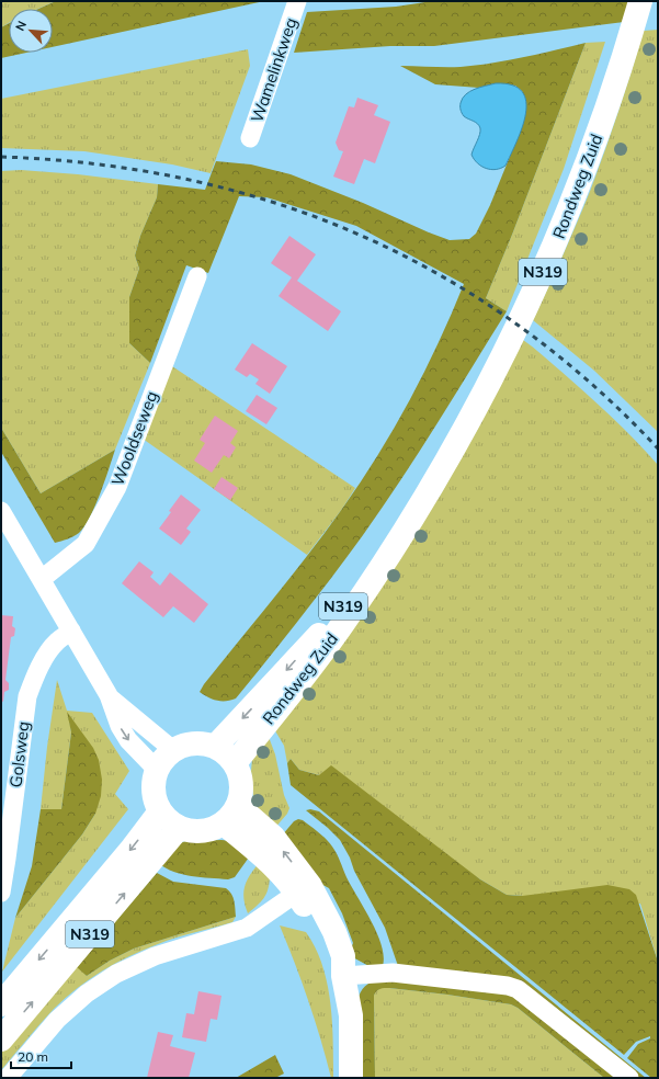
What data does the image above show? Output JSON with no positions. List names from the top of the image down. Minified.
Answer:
{"streets":{"main road":["Rondweg Zuid","N319"],"street":["Wamelinkweg","Wooldseweg","Golsweg"]},"crossings":[["Rondweg Zuid","N319"]],"scale_bar":"20 m","north":"top left"}
